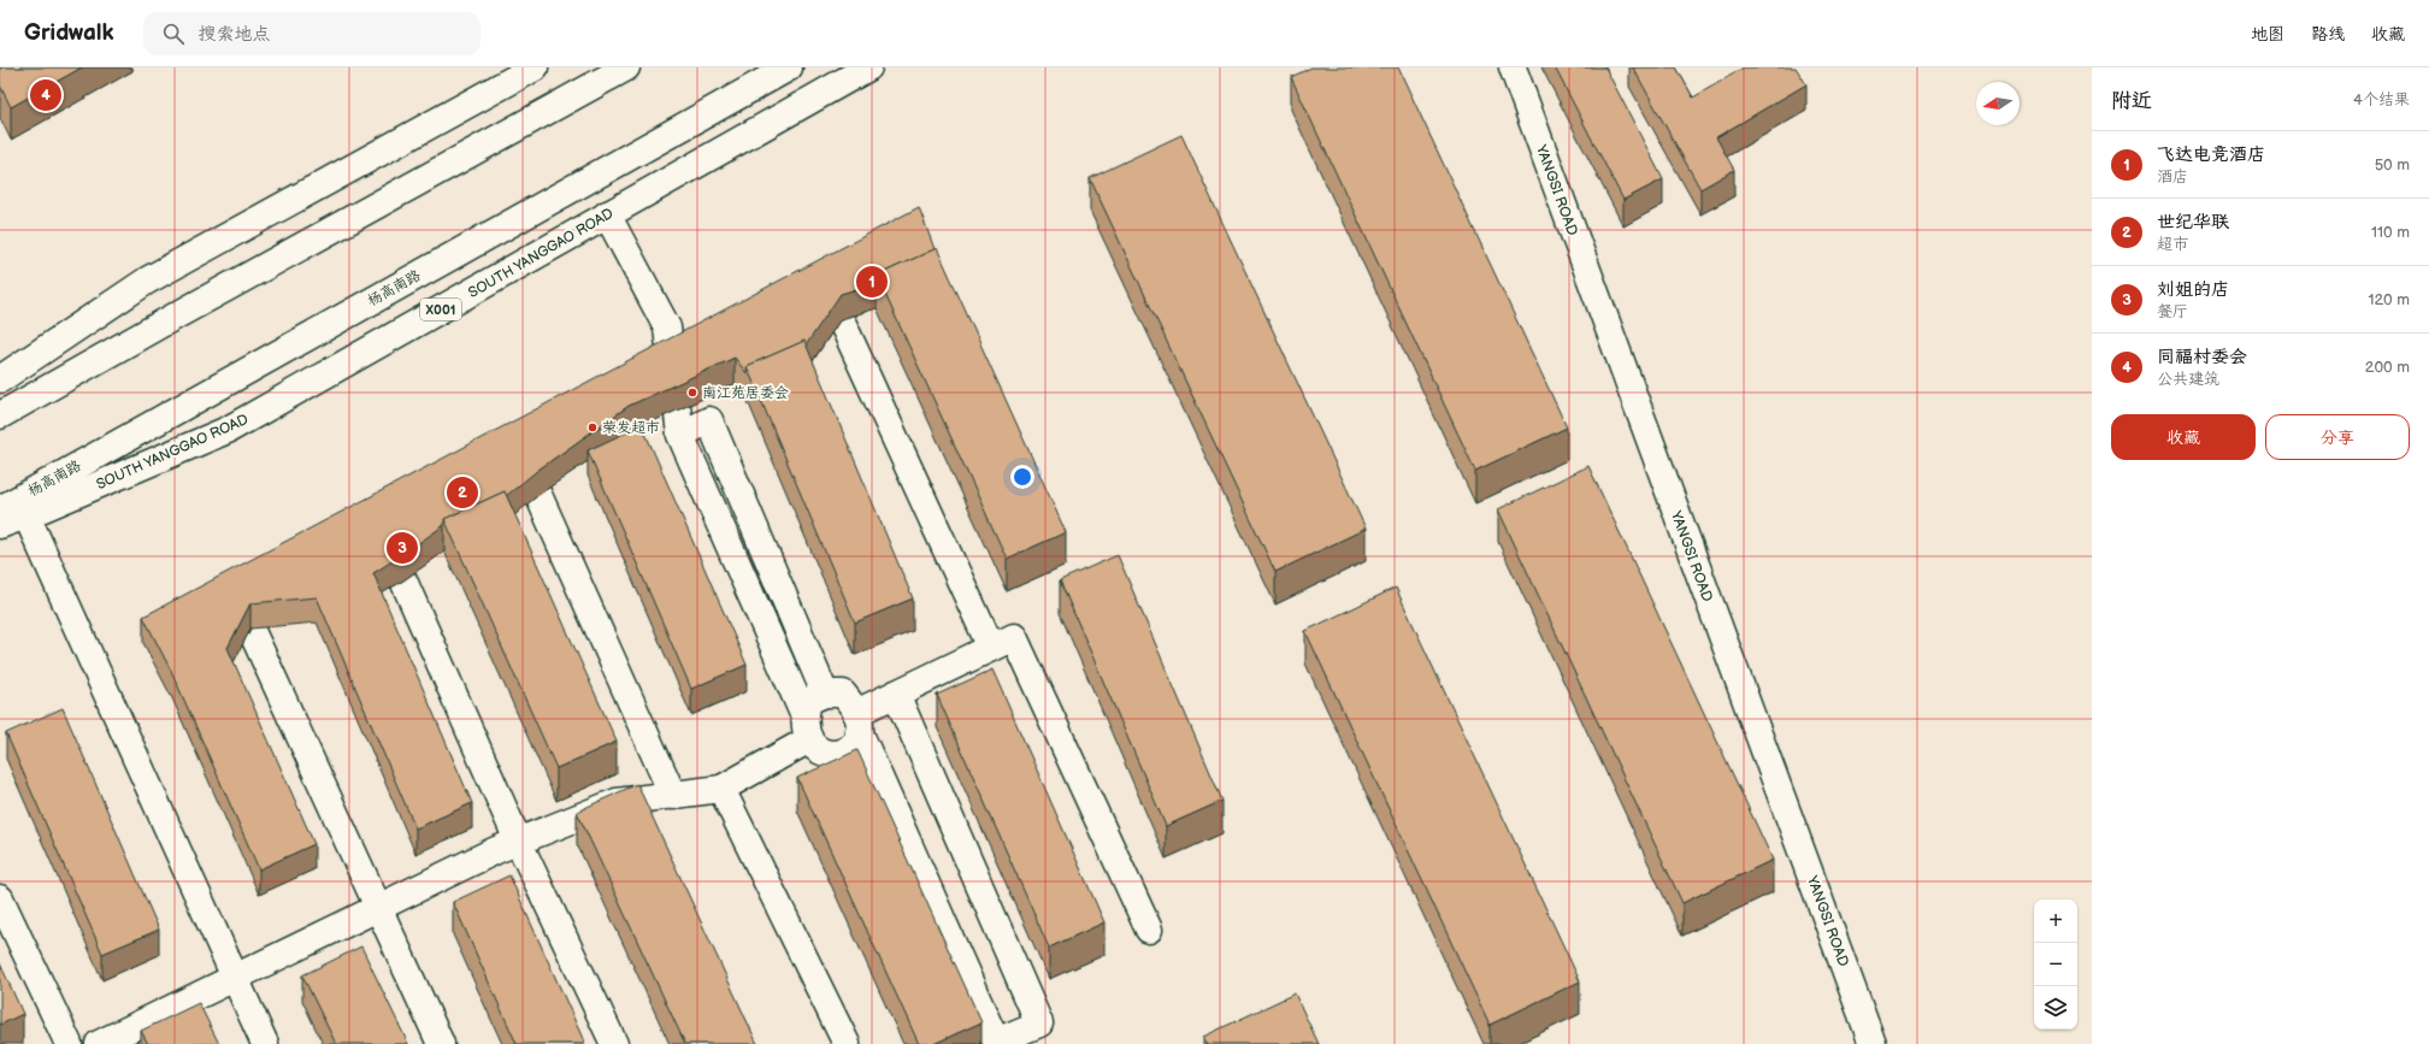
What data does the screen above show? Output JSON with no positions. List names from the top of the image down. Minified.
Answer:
{"streets":{"main road":["YANGSI ROAD","SOUTH YANGGAO ROAD","杨高南路","X001"]},"places":["南江苑居委会","荣发超市"],"north":"left","page":{"header":"Gridwalk","search":"搜索地点","nav":["地图","路线","收藏"],"heading":["附近","4个结果"],"pins":["4","1","2","3"],"list":[{"mark":"1","name":"飞达电竞酒店","note":"酒店","value":"50 m"},{"mark":"2","name":"世纪华联","note":"超市","value":"110 m"},{"mark":"3","name":"刘姐的店","note":"餐厅","value":"120 m"},{"mark":"4","name":"同福村委会","note":"公共建筑","value":"200 m"}],"buttons":["收藏","分享"],"map_buttons":["+","−"]}}
